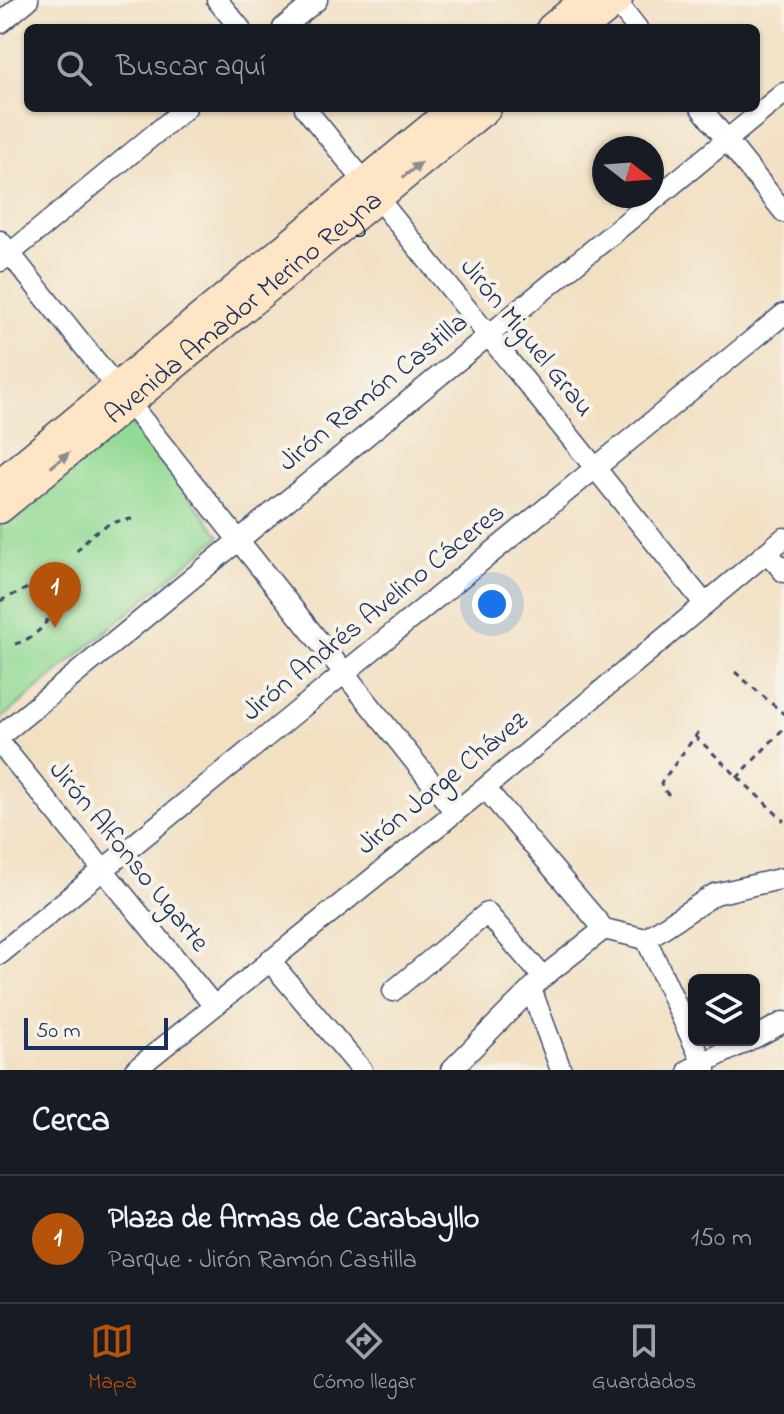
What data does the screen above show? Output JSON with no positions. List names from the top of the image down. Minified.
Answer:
{"streets":{"street":["Avenida Amador Merino Reyna","Jirón Miguel Grau","Jirón Ramón Castilla","Jirón Andrés Avelino Cáceres","Jirón Jorge Chávez","Jirón Alfonso Ugarte"]},"crossings":[["Avenida Amador Merino Reyna","Jirón Miguel Grau"],["Jirón Miguel Grau","Jirón Ramón Castilla"],["Jirón Miguel Grau","Jirón Andrés Avelino Cáceres"],["Jirón Miguel Grau","Jirón Jorge Chávez"],["Jirón Andrés Avelino Cáceres","Jirón Alfonso Ugarte"],["Jirón Jorge Chávez","Jirón Alfonso Ugarte"]],"scale_bar":"50 m","north":"right","page":{"search":"Buscar aquí","pins":"1","scale":"50 m","heading":"Cerca","list":[{"mark":"1","name":"Plaza de Armas de Carabayllo","note":"Parque · Jirón Ramón Castilla","value":"150 m"}],"nav":["Mapa","Cómo llegar","Guardados"]}}
